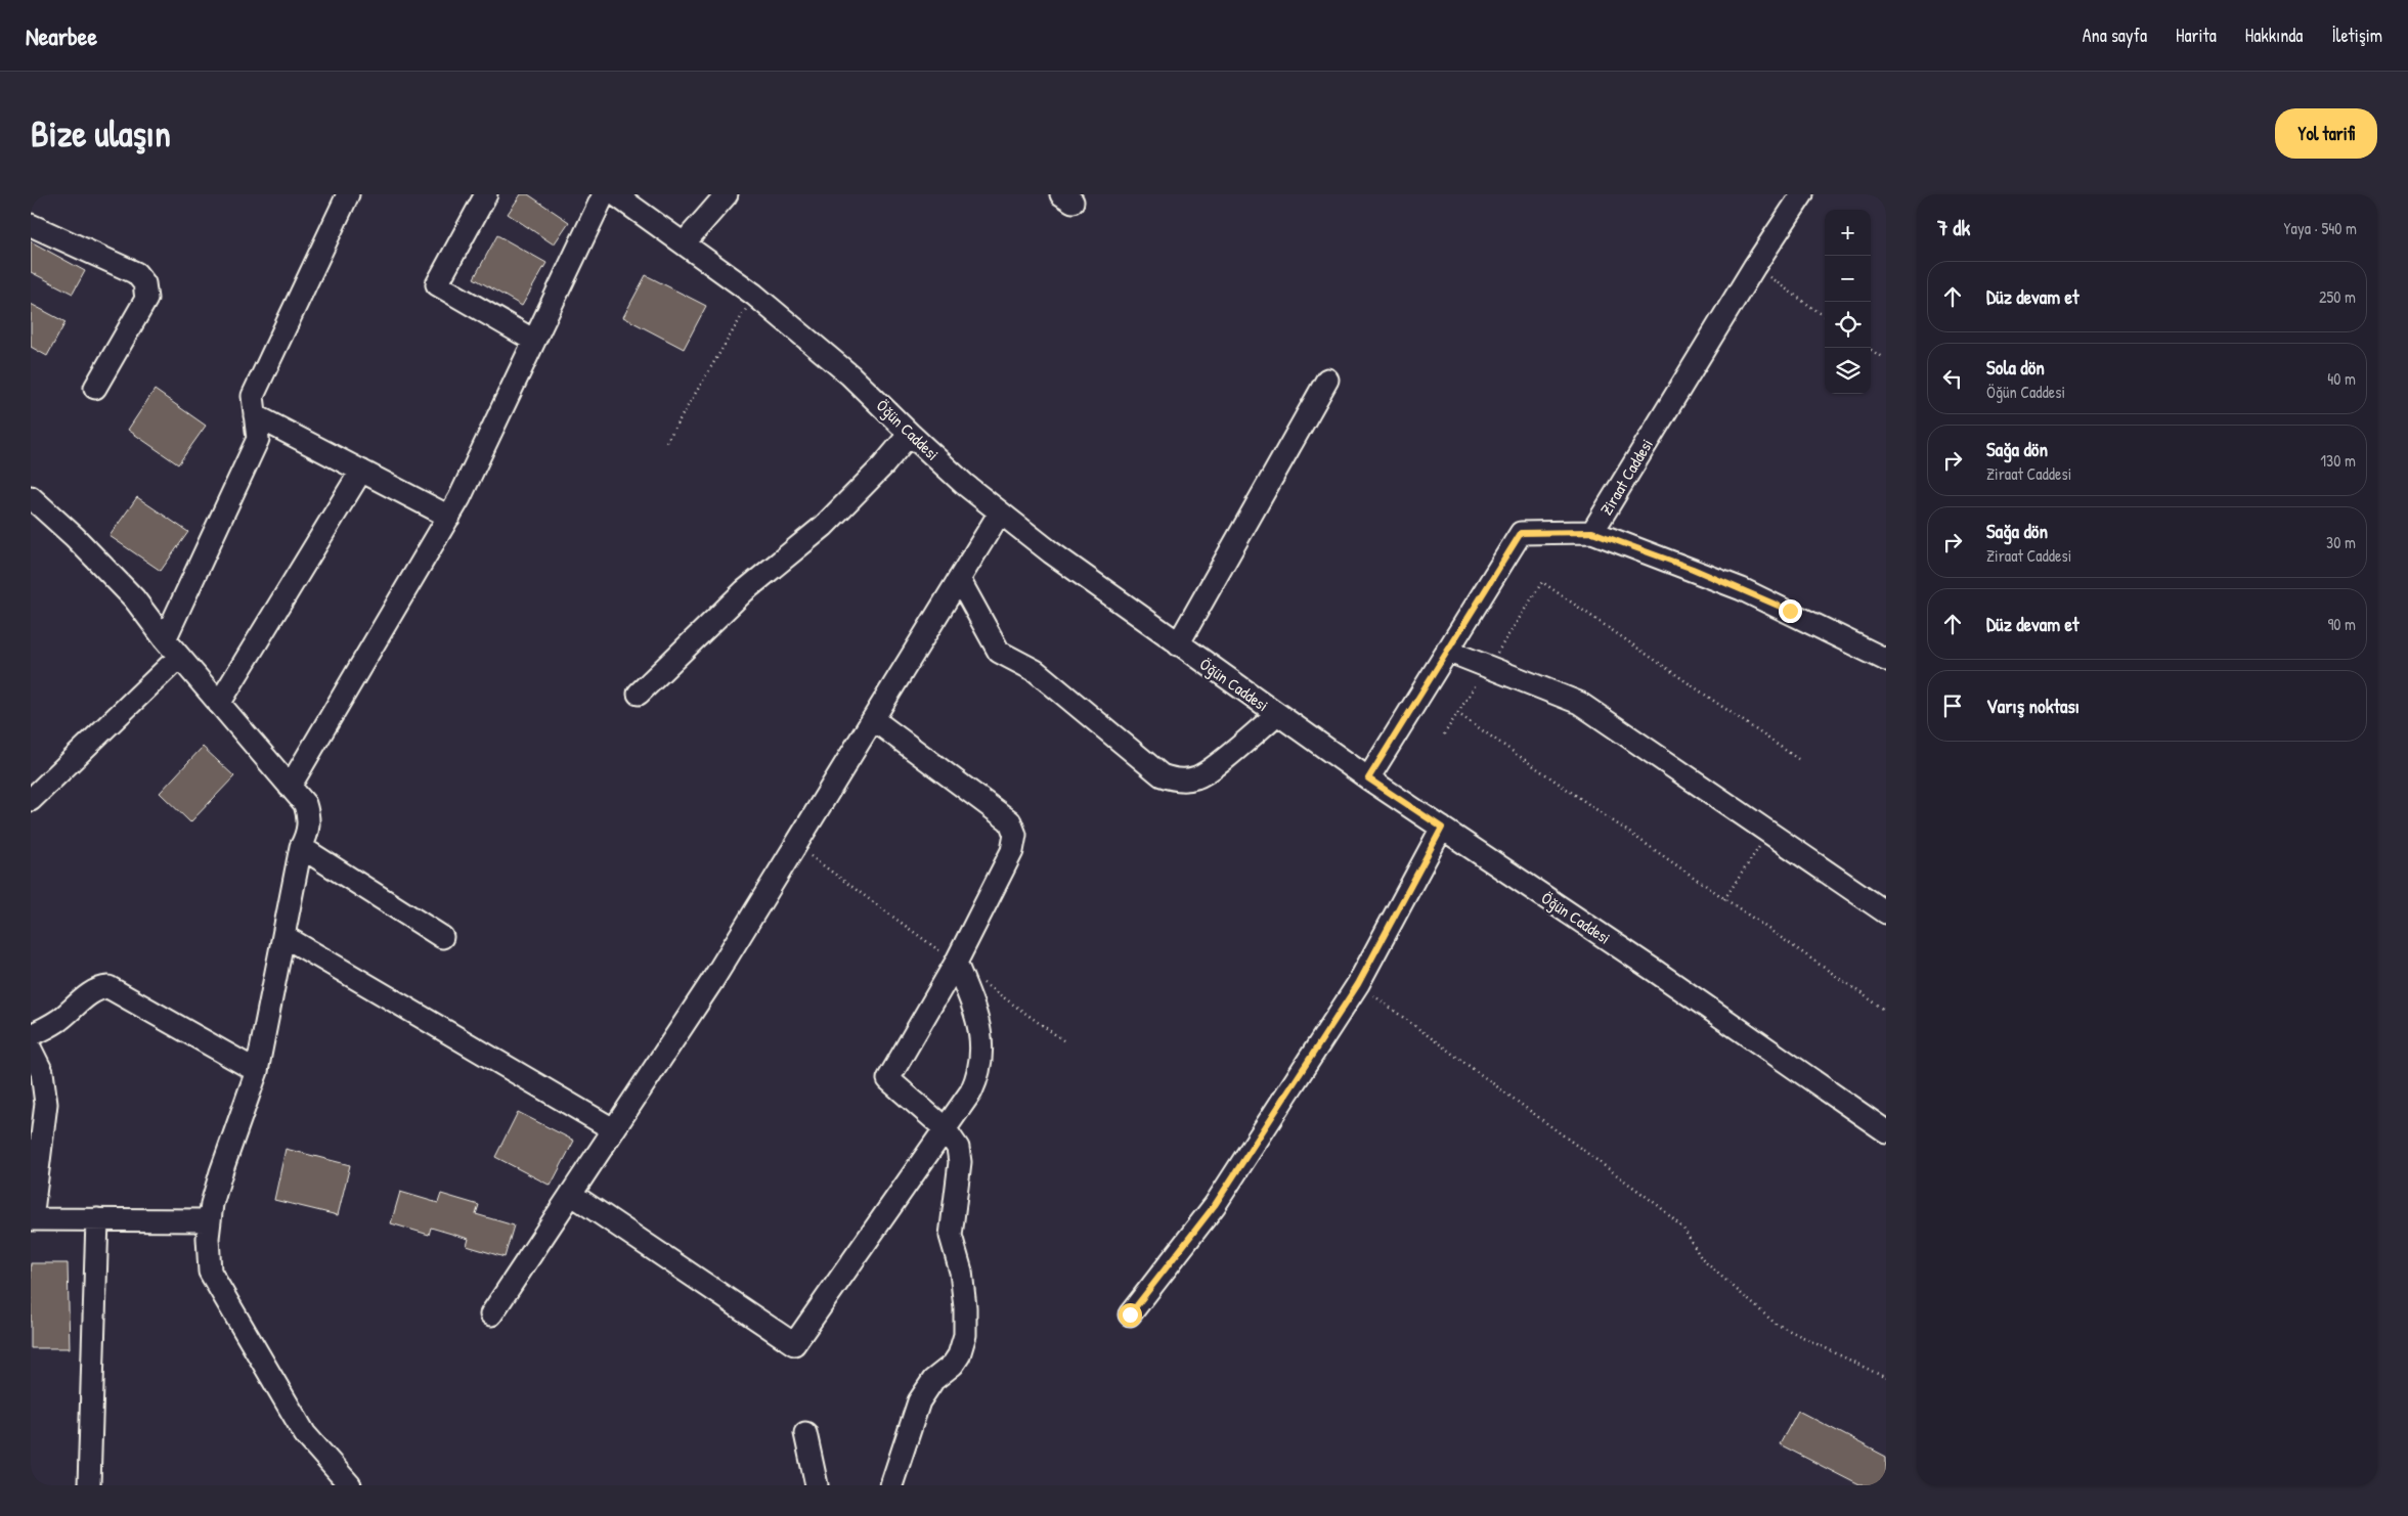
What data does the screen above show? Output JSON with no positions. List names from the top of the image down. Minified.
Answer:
{"streets":{"street":["Öğün Caddesi","Ziraat Caddesi"]},"crossings":[["Öğün Caddesi","Ziraat Caddesi"]],"page":{"header":"Nearbee","nav":["Ana sayfa","Harita","Hakkında","İletişim"],"buttons":"Yol tarifi","title":"Bize ulaşın","heading":["7 dk","Yaya · 540 m"],"map_buttons":["+","−"],"list":[["Düz devam et","250 m"],["Sola dön","Öğün Caddesi","40 m"],["Sağa dön","Ziraat Caddesi","130 m"],["Sağa dön","Ziraat Caddesi","30 m"],["Düz devam et","90 m"],"Varış noktası"]}}
